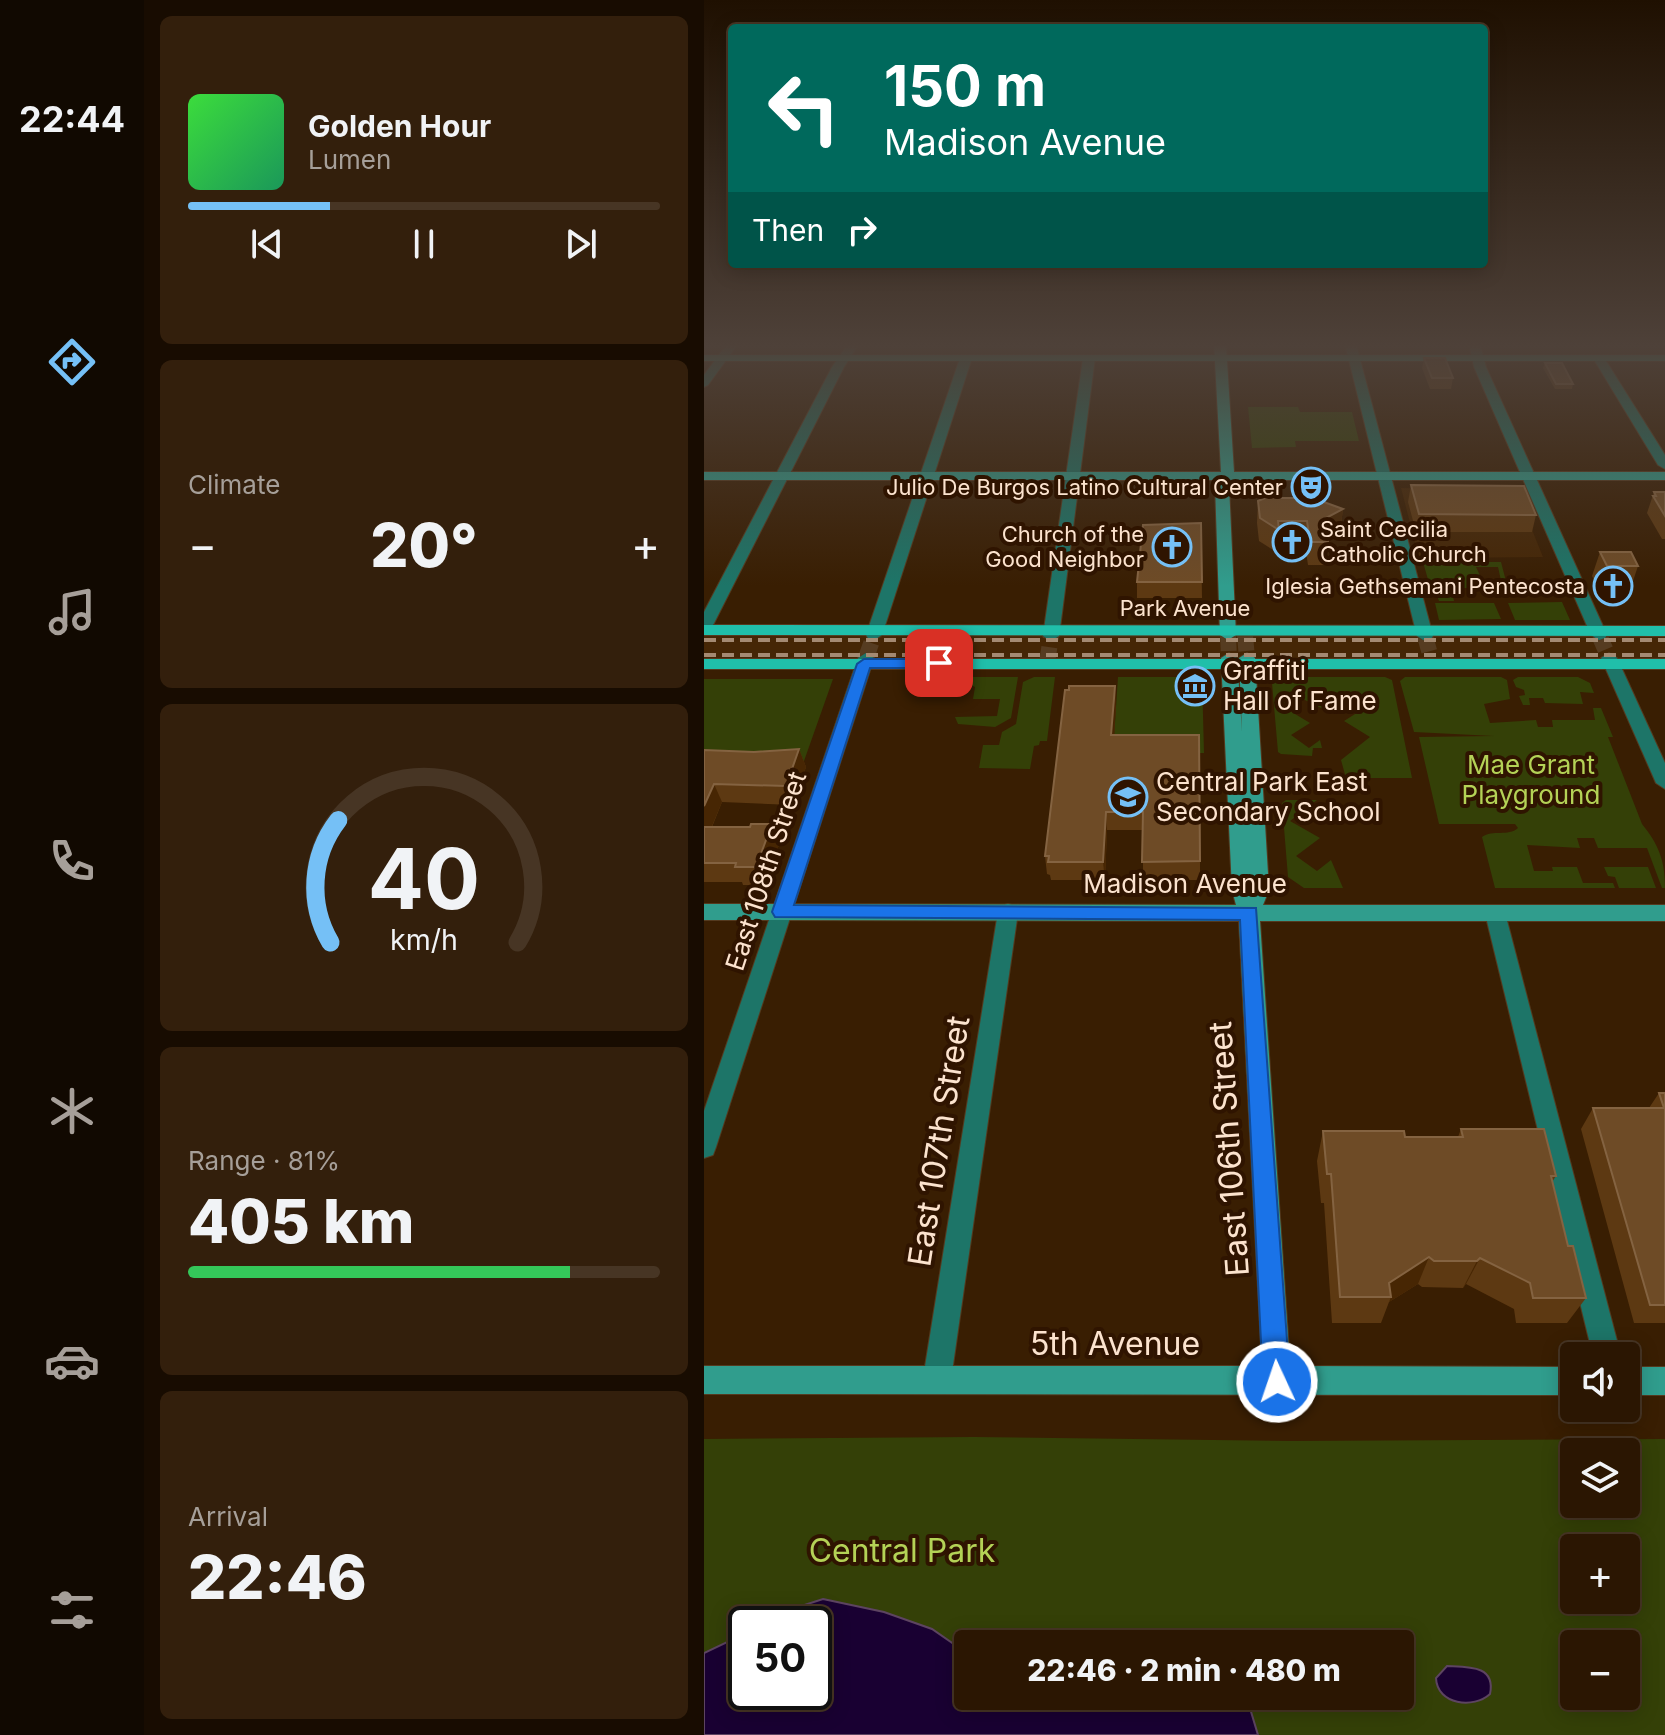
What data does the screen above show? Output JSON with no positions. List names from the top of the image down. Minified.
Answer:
{"streets":{"main road":["Park Avenue","Madison Avenue","East 106th Street","5th Avenue"],"street":["East 108th Street","East 107th Street"]},"crossings":[["East 108th Street","Madison Avenue"],["Madison Avenue","East 107th Street"],["Madison Avenue","East 106th Street"],["East 107th Street","5th Avenue"],["East 106th Street","5th Avenue"]],"parks":["Mae Grant Playground","Central Park"],"places":{"theatre":["Julio De Burgos Latino Cultural Center"],"church":["Saint Cecilia Catholic Church","Church of the Good Neighbor","Iglesia Gethsemani Pentecosta"],"museum":["Graffiti Hall of Fame"],"school or university":["Central Park East Secondary School"]},"page":{"tabs":"22:44","turn":["150 m","Madison Avenue"],"song":["Golden Hour","Lumen"],"then":"Then","tile":["Climate",["Range · 81%","405 km"],["Arrival","22:46"]],"heat":["−","20°","+"],"map_buttons":["+","−"],"limit":"50","trip":"22:46 · 2 min · 480 m","gauge":["40","km/h"]}}
